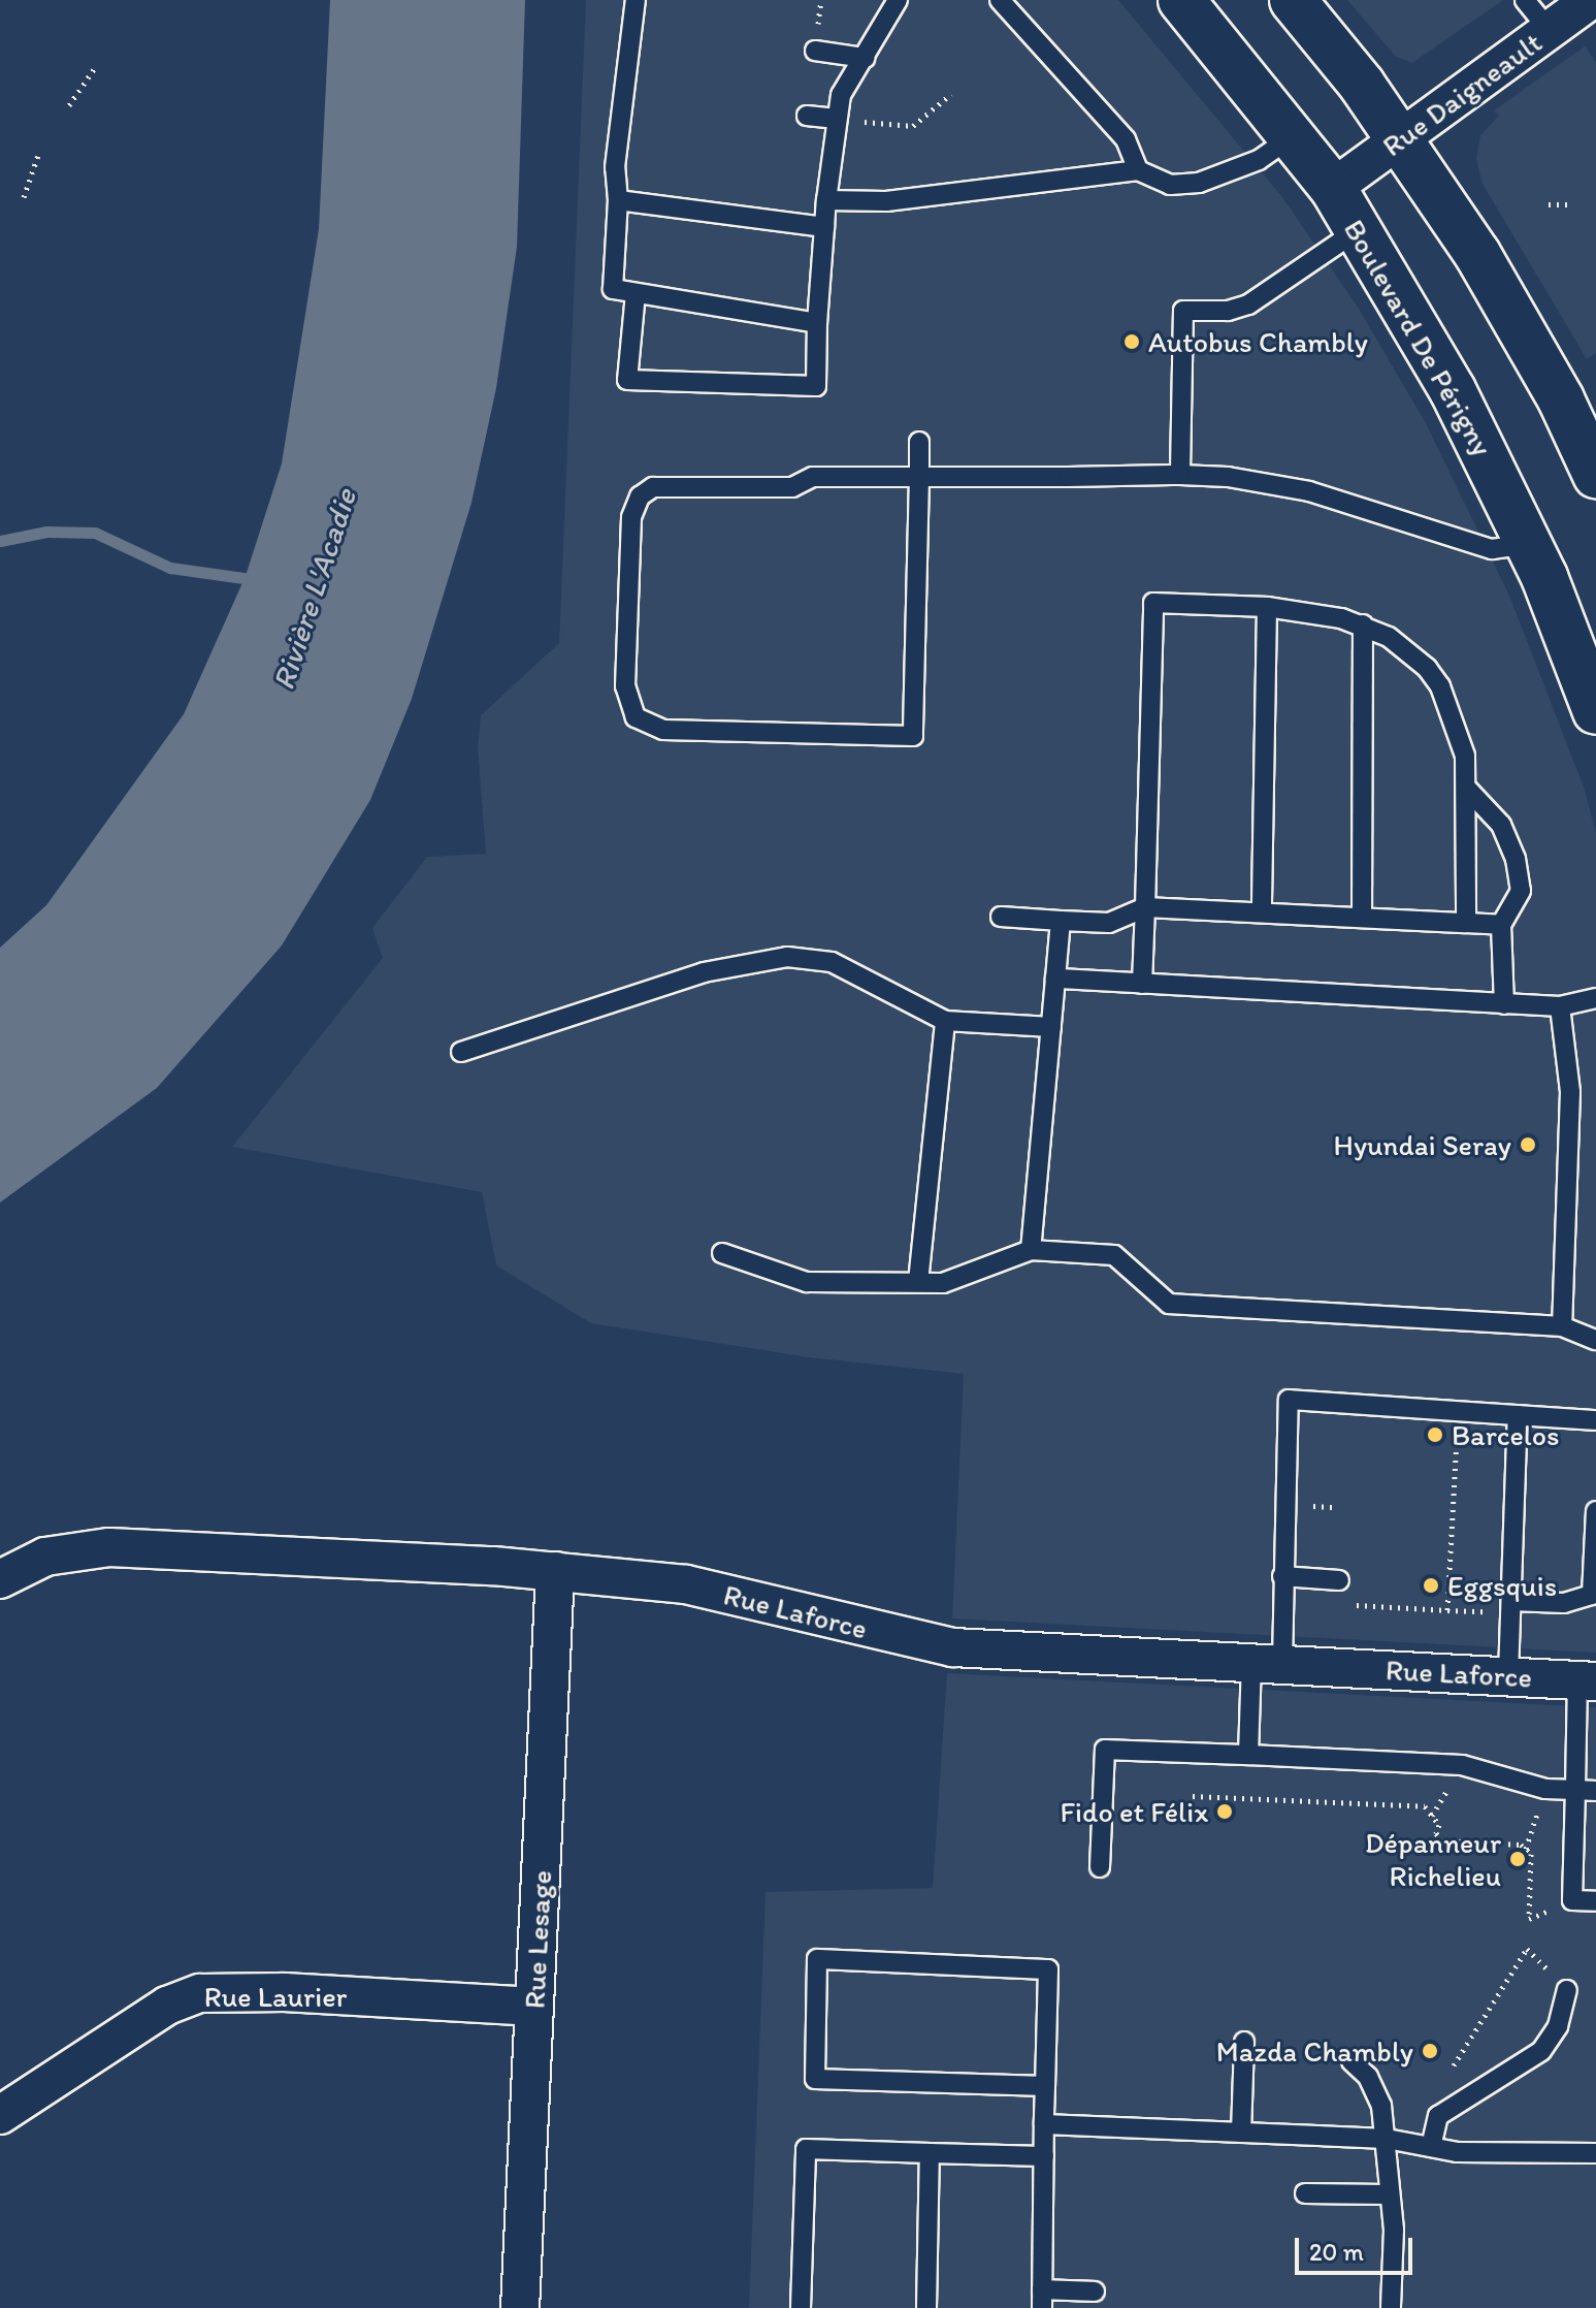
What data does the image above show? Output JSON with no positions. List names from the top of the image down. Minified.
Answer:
{"streets":{"main road":["Boulevard De Périgny"],"street":["Rue Daigneault","Rue Laforce","Rue Lesage","Rue Laurier"]},"crossings":[["Rue Daigneault","Boulevard De Périgny"],["Rue Laforce","Rue Lesage"],["Rue Lesage","Rue Laurier"]],"water":["Rivière L'Acadie"],"places":["Autobus Chambly","Hyundai Seray","Barcelos","Eggsquis","Fido et Félix","Dépanneur Richelieu","Mazda Chambly"],"scale_bar":"20 m"}
